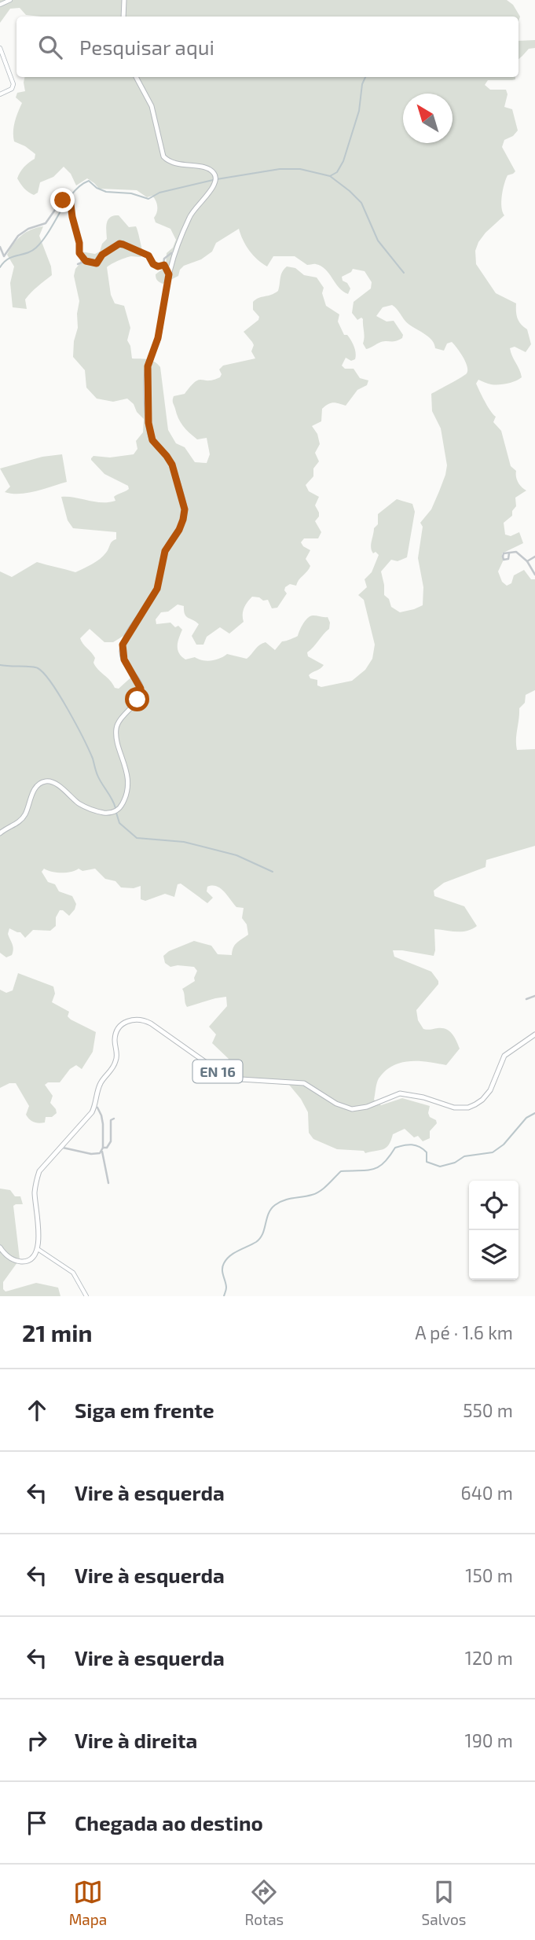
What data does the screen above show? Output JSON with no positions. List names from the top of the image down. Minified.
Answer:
{"streets":{"main road":["EN 16"]},"north":"top left","page":{"search":"Pesquisar aqui","heading":["21 min","A pé · 1.6 km"],"list":[["Siga em frente","550 m"],["Vire à esquerda","640 m"],["Vire à esquerda","150 m"],["Vire à esquerda","120 m"],["Vire à direita","190 m"],"Chegada ao destino"],"nav":["Mapa","Rotas","Salvos"]}}
